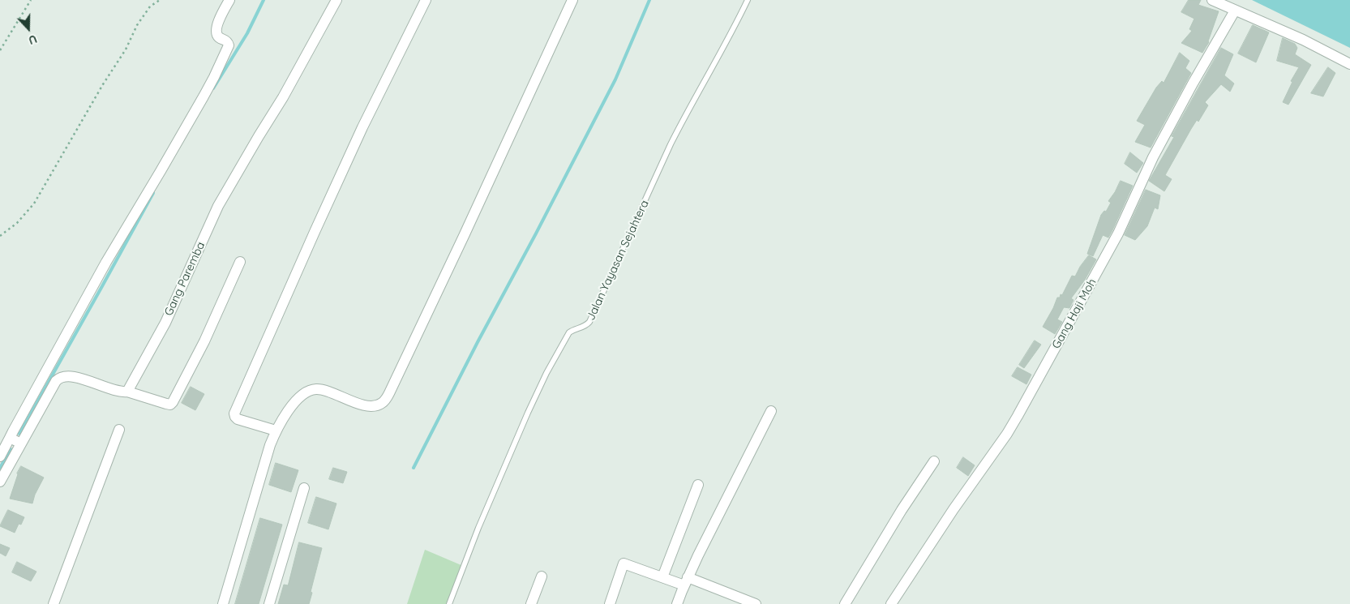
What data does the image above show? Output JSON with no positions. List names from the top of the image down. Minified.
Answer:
{"streets":{"street":["Gang Paremba","Gang Haji Moh"],"lane":["Jalan Yayasan Sejahtera"]},"north":"bottom"}
